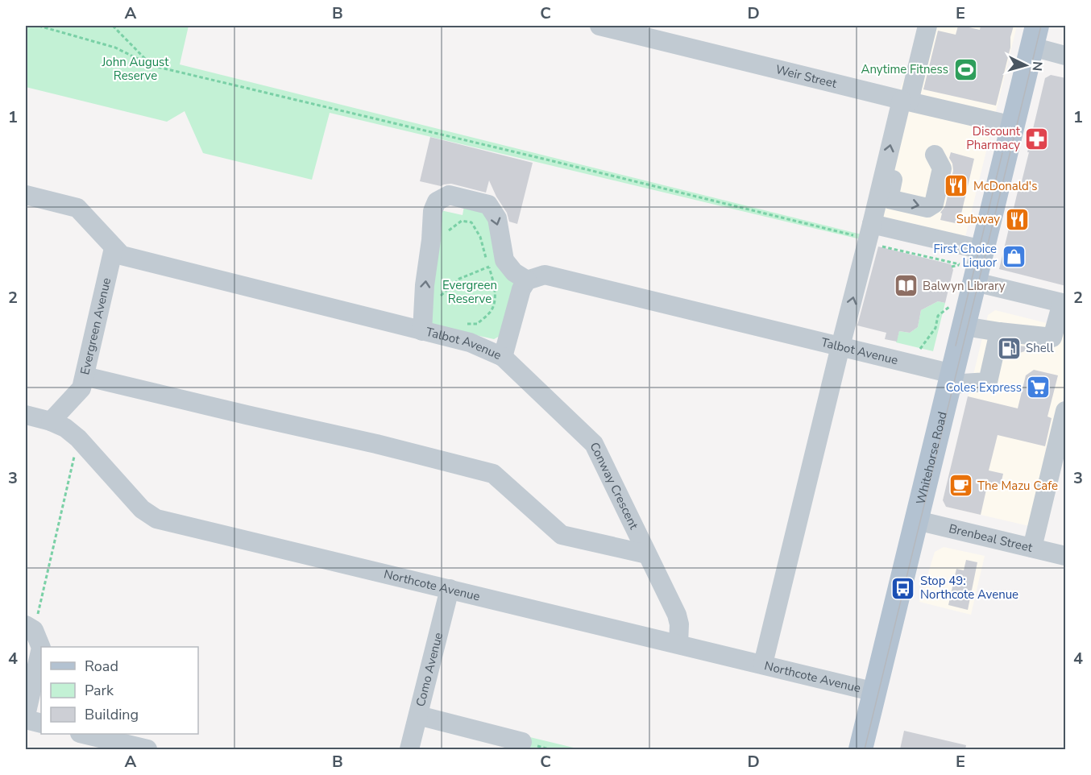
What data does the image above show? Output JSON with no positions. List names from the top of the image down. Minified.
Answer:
{"streets":{"main road":["Whitehorse Road"],"street":["Weir Street","Evergreen Avenue","Talbot Avenue","Conway Crescent","Brenbeal Street","Northcote Avenue","Como Avenue"]},"crossings":[["Weir Street","Whitehorse Road"],["Evergreen Avenue","Talbot Avenue"],["Evergreen Avenue","Northcote Avenue"],["Talbot Avenue","Whitehorse Road"],["Talbot Avenue","Conway Crescent"],["Whitehorse Road","Brenbeal Street"],["Whitehorse Road","Northcote Avenue"],["Conway Crescent","Northcote Avenue"],["Northcote Avenue","Como Avenue"]],"parks":["John August Reserve","Evergreen Reserve"],"places":{"sports":["Anytime Fitness"],"pharmacy":["Discount Pharmacy"],"restaurant":["McDonald's","Subway"],"shop":["First Choice Liquor"],"library":["Balwyn Library"],"fuel station":["Shell"],"supermarket":["Coles Express"],"cafe":["The Mazu Cafe"],"bus stop":["Stop 49: Northcote Avenue"]},"legend":["Road","Park","Building"],"north":"right","grid":{"columns":["A","B","C","D","E"],"rows":["1","2","3","4"]}}
